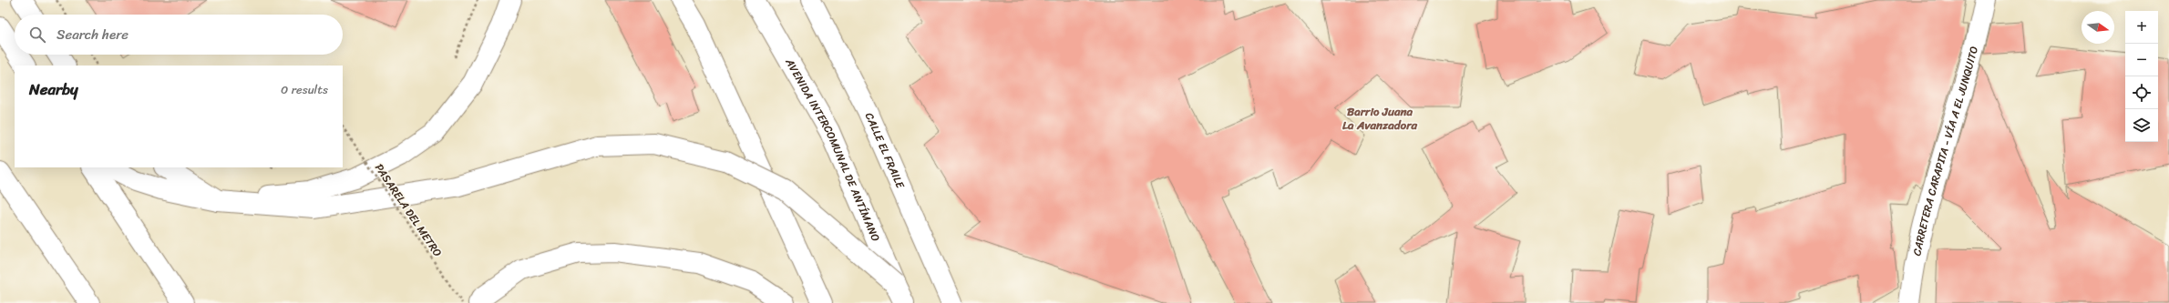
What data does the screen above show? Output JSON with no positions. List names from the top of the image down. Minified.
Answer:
{"streets":{"main road":["AVENIDA INTERCOMUNAL DE ANTÍMANO","CALLE EL FRAILE","CARRETERA CARAPITA - VÍA A EL JUNQUITO"],"path":["PASARELA DEL METRO"]},"districts":["Barrio Juana La Avanzadora"],"north":"right","page":{"map_buttons":["+","−"],"search":"Search here","heading":["Nearby","0 results"]}}
